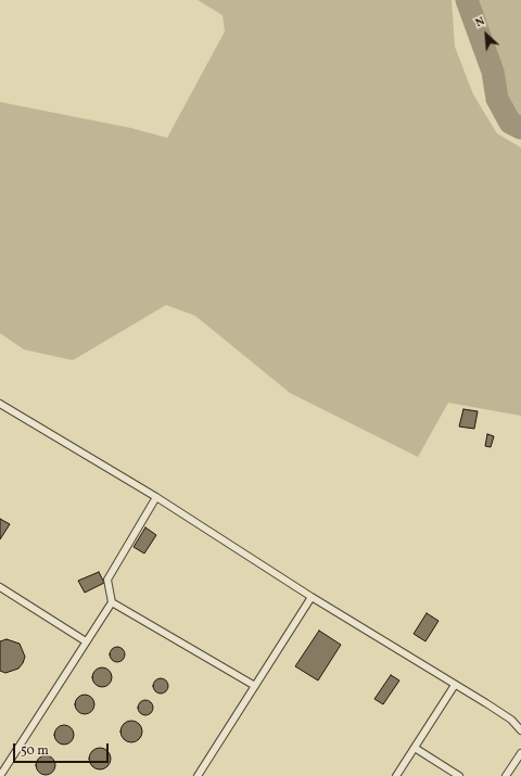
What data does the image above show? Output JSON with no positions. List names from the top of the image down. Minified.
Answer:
{"scale_bar":"50 m","north":"top left"}
